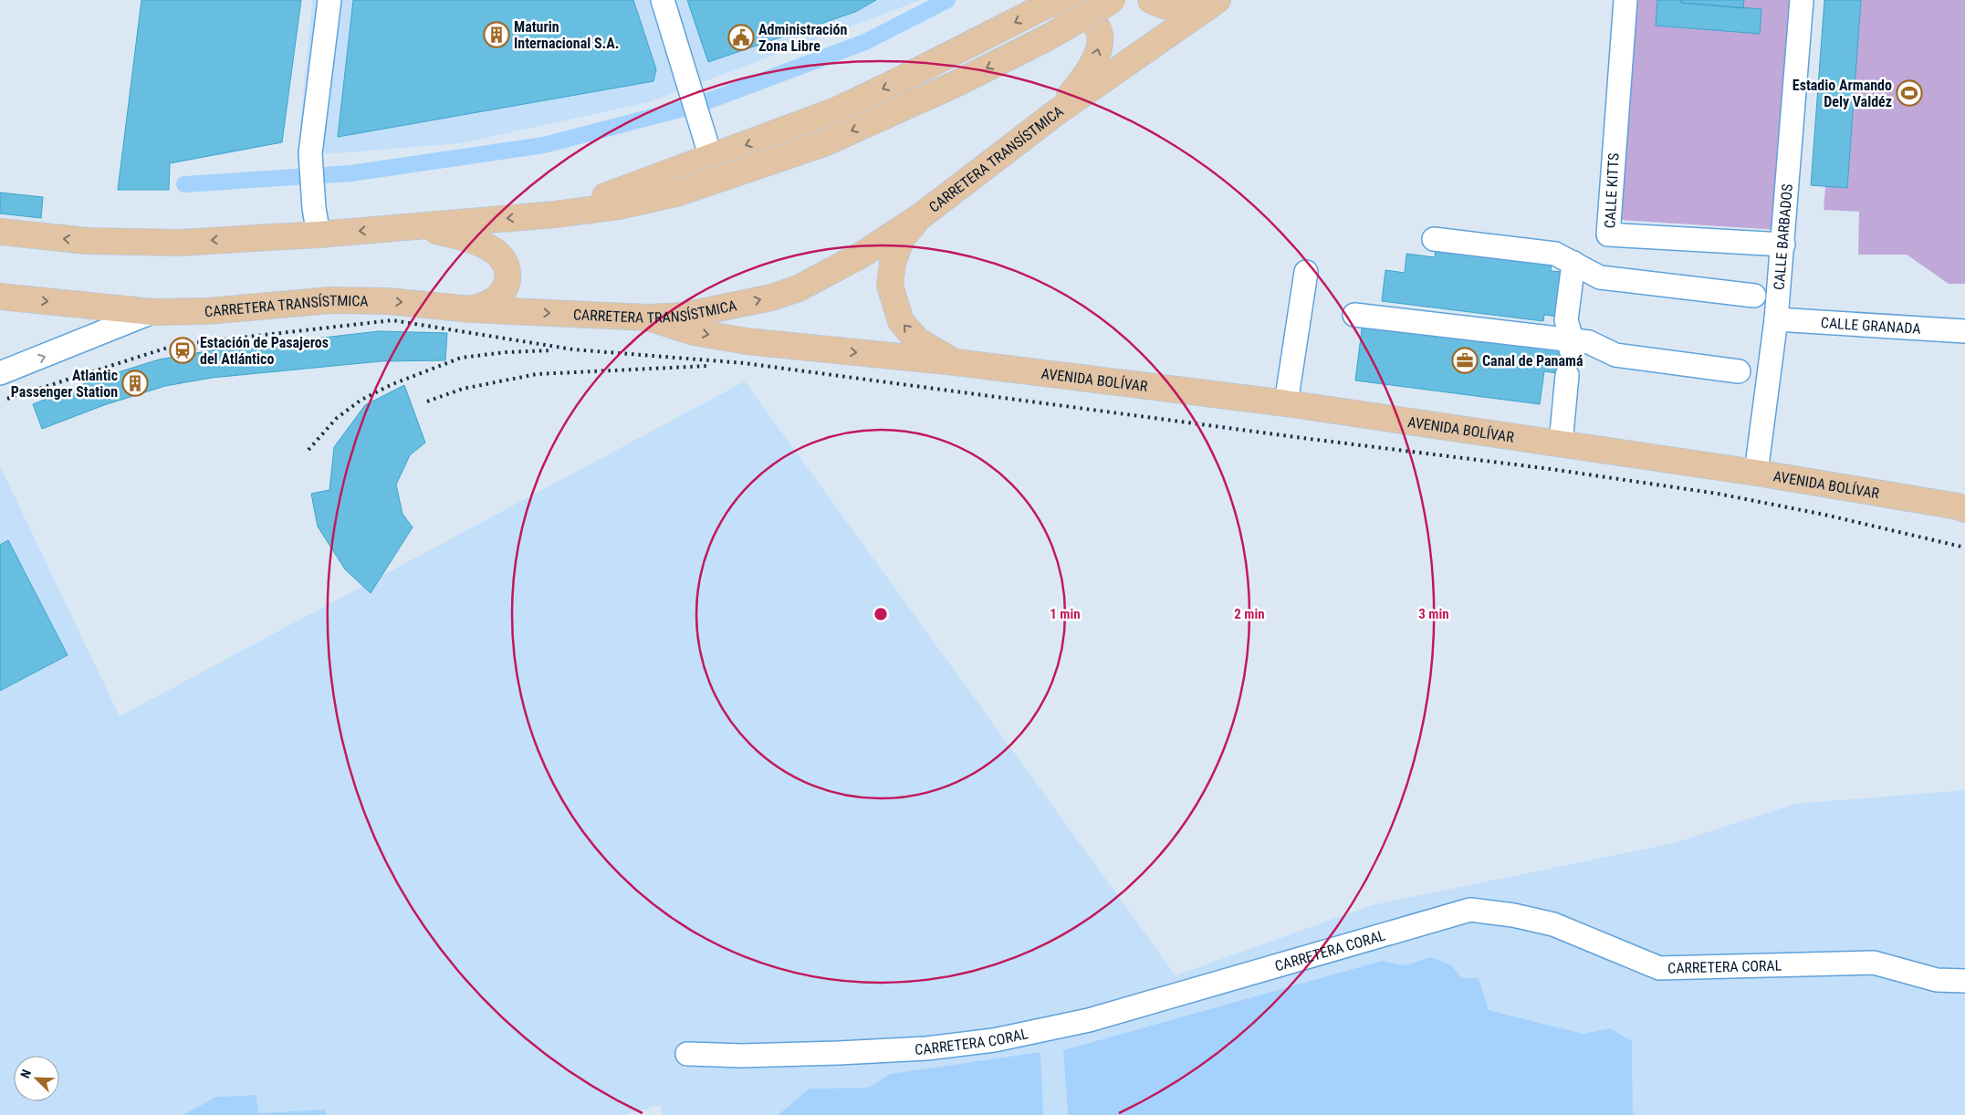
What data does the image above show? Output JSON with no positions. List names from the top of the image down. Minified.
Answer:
{"streets":{"main road":["CARRETERA TRANSÍSTMICA","AVENIDA BOLÍVAR"],"street":["CALLE KITTS","CALLE BARBADOS","CALLE GRANADA","CARRETERA CORAL"]},"crossings":[["CARRETERA TRANSÍSTMICA","AVENIDA BOLÍVAR"],["CALLE KITTS","CALLE BARBADOS"],["CALLE BARBADOS","CALLE GRANADA"],["CALLE BARBADOS","AVENIDA BOLÍVAR"]],"places":{"building":["Maturin Internacional S.A.","Atlantic Passenger Station"],"public building":["Administración Zona Libre"],"sports":["Estadio Armando Dely Valdéz"],"station":["Estación de Pasajeros del Atlántico"],"office":["Canal de Panamá"]},"north":"top left","rings":["1 min","2 min","3 min"]}
